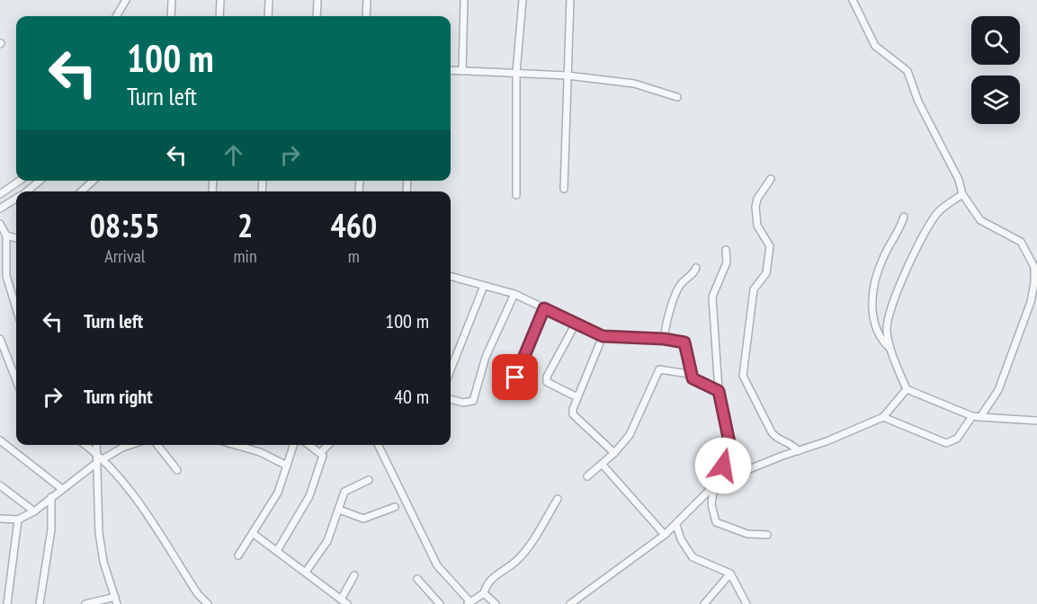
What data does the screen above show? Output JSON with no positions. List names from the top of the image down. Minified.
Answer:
{"page":{"turn":["100 m","Turn left"],"eta":["08:55","Arrival","2","min","460","m"],"list":[{"name":"Turn left","value":"100 m"},{"name":"Turn right","value":"40 m"}]}}
